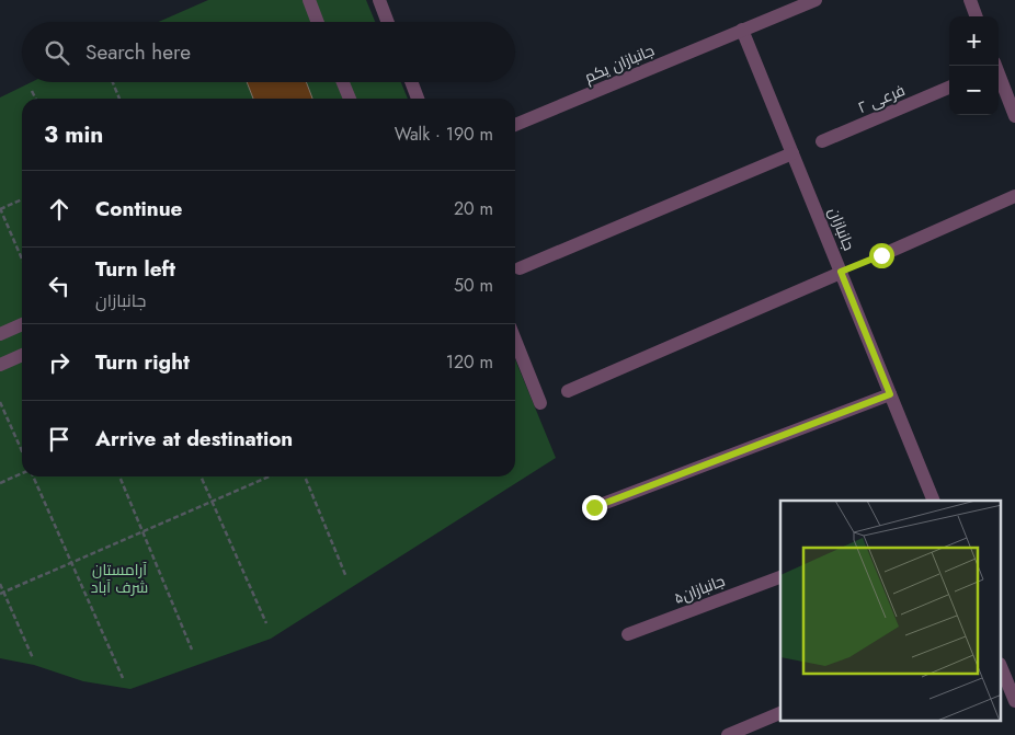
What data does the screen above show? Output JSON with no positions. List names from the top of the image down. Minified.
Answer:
{"streets":{"street":["جانبازان یکم","فرعی ۲","جانبازان","جانبازان۵"]},"crossings":[["جانبازان یکم","جانبازان"]],"parks":["آرامستان شرف آباد"],"page":{"map_buttons":["+","−"],"search":"Search here","heading":["3 min","Walk · 190 m"],"list":[["Continue","20 m"],["Turn left","جانبازان","50 m"],["Turn right","120 m"],"Arrive at destination"]}}
